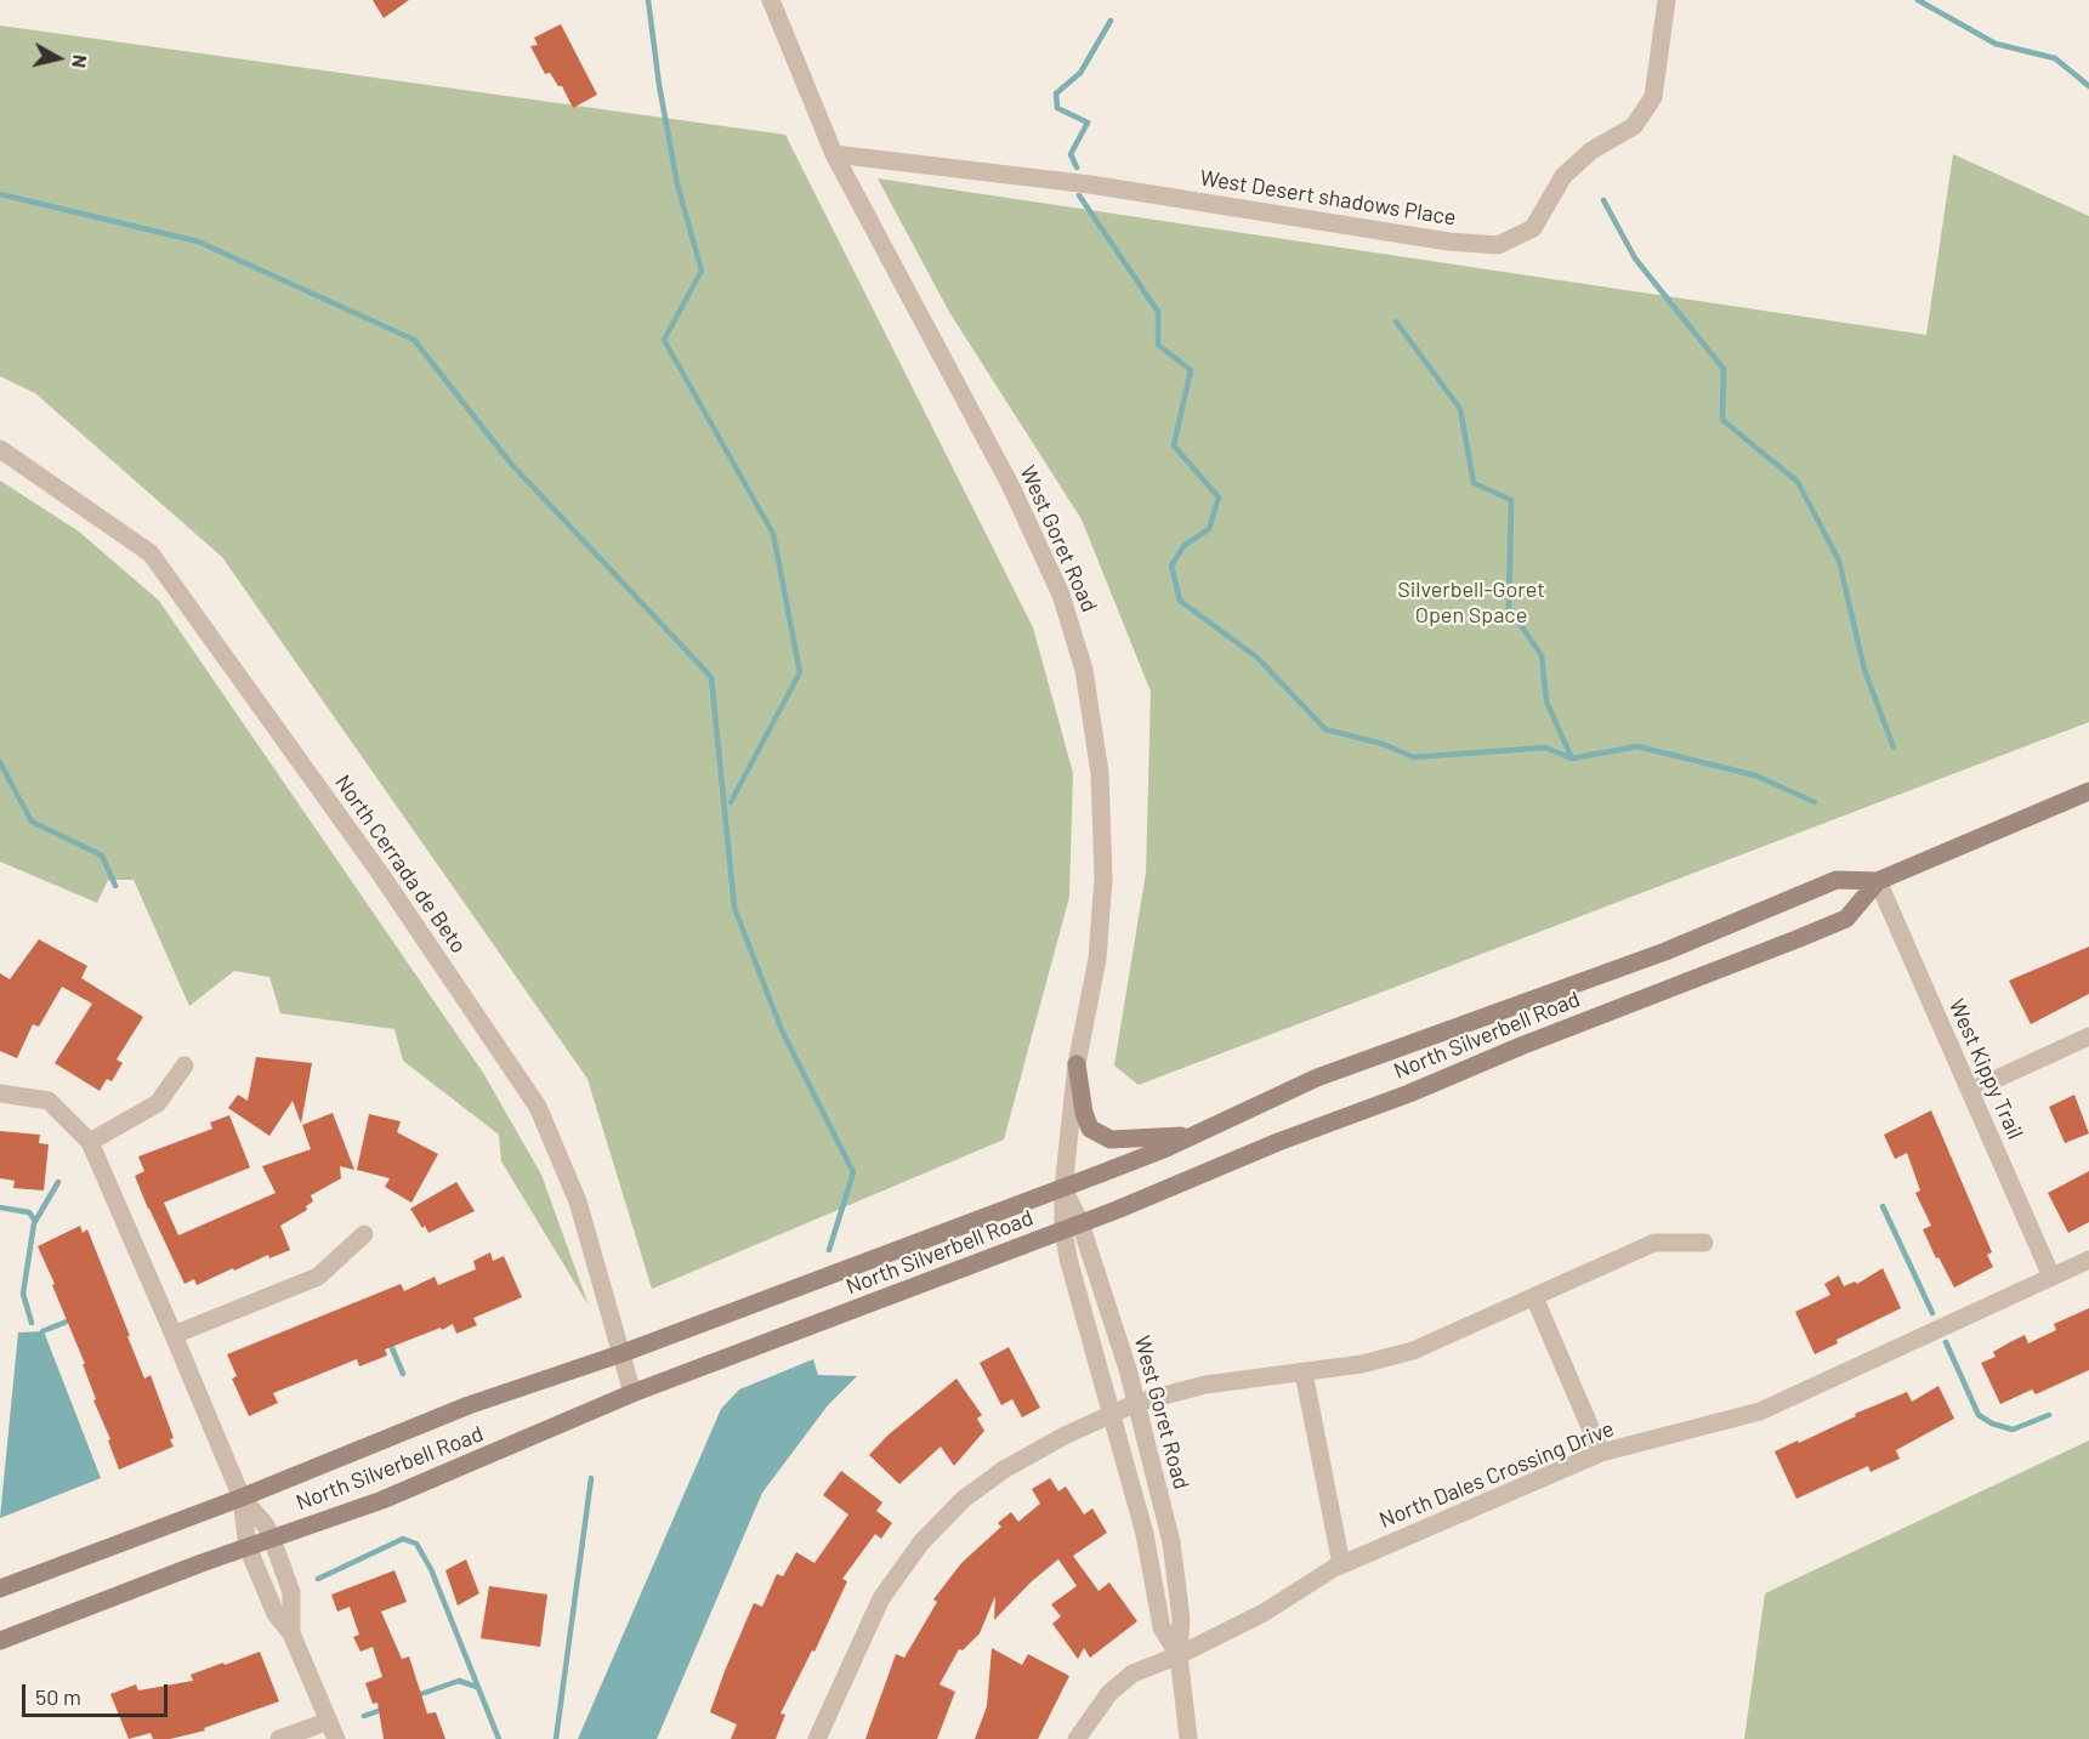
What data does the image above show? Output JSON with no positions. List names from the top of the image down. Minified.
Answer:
{"streets":{"main road":["North Silverbell Road"],"street":["West Desert shadows Place","West Goret Road","North Cerrada de Beto","West Kippy Trail","North Dales Crossing Drive"]},"crossings":[["West Desert shadows Place","West Goret Road"],["West Goret Road","North Silverbell Road"],["West Goret Road","North Dales Crossing Drive"],["North Cerrada de Beto","North Silverbell Road"],["North Silverbell Road","West Kippy Trail"],["West Kippy Trail","North Dales Crossing Drive"]],"parks":["Silverbell-Goret Open Space"],"scale_bar":"50 m","north":"right"}
